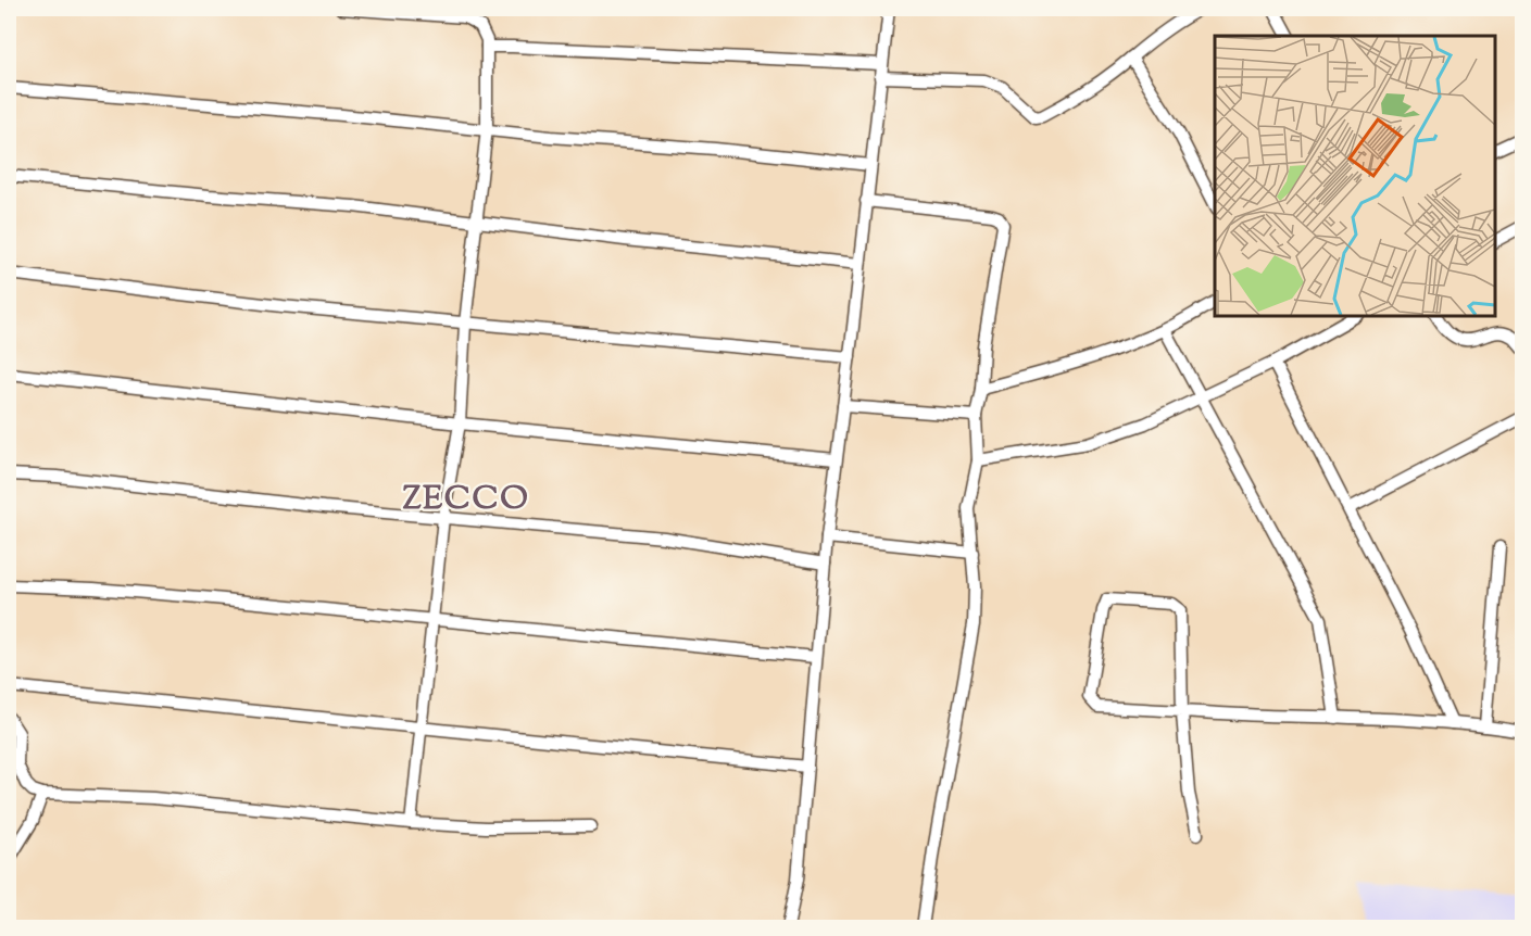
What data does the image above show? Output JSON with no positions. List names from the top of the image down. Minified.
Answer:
{"districts":["ZECCO"]}
